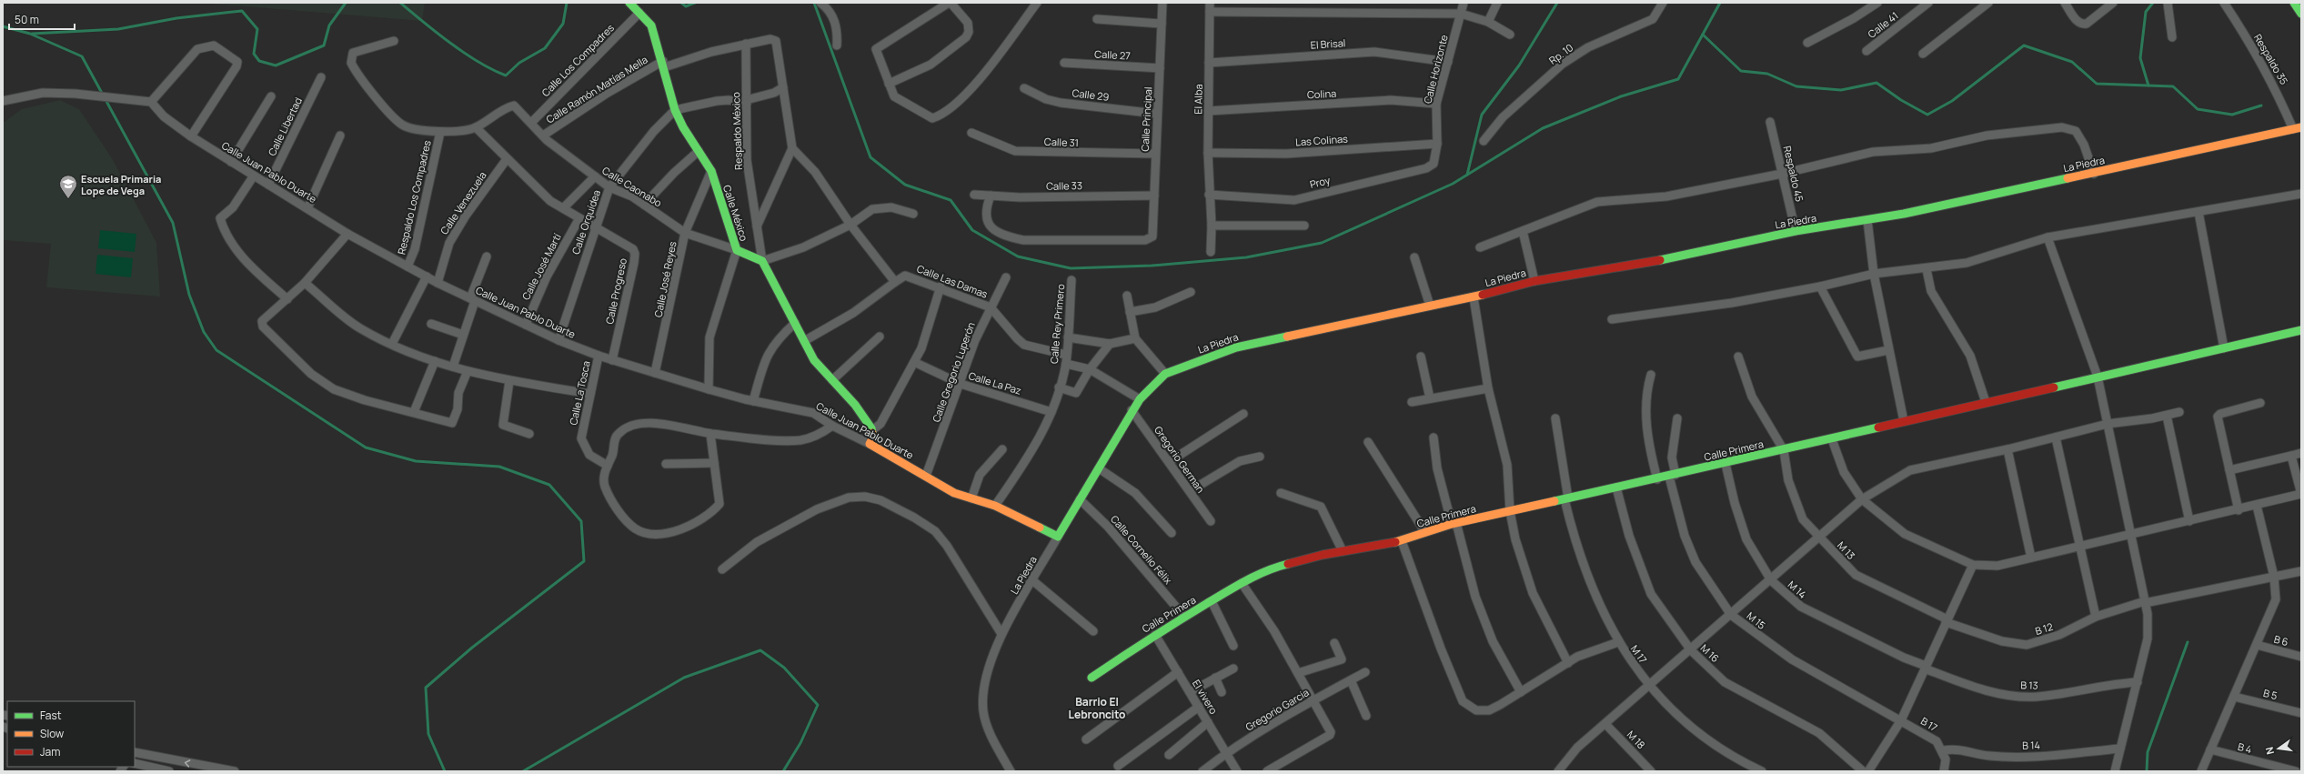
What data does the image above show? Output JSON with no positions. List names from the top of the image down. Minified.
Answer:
{"streets":{"street":["Calle 41","El Brisal","Rp. 10","Calle 27","Respaldo 35","Calle Los Compadres","Calle Horizonte","Calle Ramón Matías Mella","Colina","Calle 29","El Alba","Calle Principal","Calle Libertad","Respaldo México","Las Colinas","Calle 31","La Piedra","Calle Juan Pablo Duarte","Respaldo 45","Proy","Calle 33","Calle Caonabo","Respaldo Los Compadres","Calle Venezuela","Calle México","Calle Orquídea","Calle José Martí","Calle José Reyes","Calle Las Damas","Calle Progreso","Calle Rey Primero","Calle Gregorio Luperón","Calle La Paz","Calle La Tosca","Calle Primera","Gregorio German","Calle Cornelio Félix","M 13","M 14","M 15","B 12","B 6","M 16","M 17","B 13","B 5","El vivero","Gregorio Garcia","B 17","M 18","B 14","B 4"]},"crossings":[["El Brisal","Calle Horizonte"],["El Brisal","El Alba"],["Calle 27","Calle Principal"],["Respaldo 35","La Piedra"],["Calle Los Compadres","Calle Caonabo"],["Calle Los Compadres","Calle México"],["Calle Horizonte","Colina"],["Calle Horizonte","Las Colinas"],["Calle Horizonte","Proy"],["Calle Ramón Matías Mella","Respaldo México"],["Calle Ramón Matías Mella","Calle Caonabo"],["Calle Ramón Matías Mella","Calle México"],["Colina","El Alba"],["Calle 29","Calle Principal"],["El Alba","Las Colinas"],["El Alba","Proy"],["Calle Principal","Calle 31"],["Calle Principal","Calle 33"],["Calle Libertad","Calle Juan Pablo Duarte"],["Respaldo México","Calle México"],["La Piedra","Calle Juan Pablo Duarte"],["La Piedra","Respaldo 45"],["La Piedra","Gregorio German"],["La Piedra","Calle Cornelio Félix"],["Calle Juan Pablo Duarte","Respaldo Los Compadres"],["Calle Juan Pablo Duarte","Calle Venezuela"],["Calle Juan Pablo Duarte","Calle Orquídea"],["Calle Juan Pablo Duarte","Calle José Martí"],["Calle Juan Pablo Duarte","Calle José Reyes"],["Calle Juan Pablo Duarte","Calle Progreso"],["Calle Juan Pablo Duarte","Calle Rey Primero"],["Calle Juan Pablo Duarte","Calle Gregorio Luperón"],["Calle Juan Pablo Duarte","Calle La Tosca"],["Calle Caonabo","Calle México"],["Calle Caonabo","Calle Orquídea"],["Calle Caonabo","Calle José Reyes"],["Calle Caonabo","Calle Progreso"],["Calle Venezuela","Calle Progreso"],["Calle México","Calle Orquídea"],["Calle México","Calle José Reyes"],["Calle Orquídea","Calle Progreso"],["Calle José Martí","Calle Progreso"],["Calle Las Damas","Calle Rey Primero"],["Calle Las Damas","Calle Gregorio Luperón"],["Calle Rey Primero","Calle La Paz"],["Calle Gregorio Luperón","Calle La Paz"],["Calle Primera","Calle Cornelio Félix"],["Calle Primera","M 13"],["Calle Primera","M 14"],["Calle Primera","M 15"],["Calle Primera","M 16"],["Calle Primera","M 17"],["Calle Primera","El vivero"],["M 13","B 12"],["M 14","B 13"],["M 15","B 17"],["El vivero","Gregorio Garcia"],["B 17","B 14"]],"districts":["Barrio El Lebroncito"],"places":{"school or university":["Escuela Primaria Lope de Vega"]},"legend":["Fast","Slow","Jam"],"scale_bar":"50 m","north":"left"}
